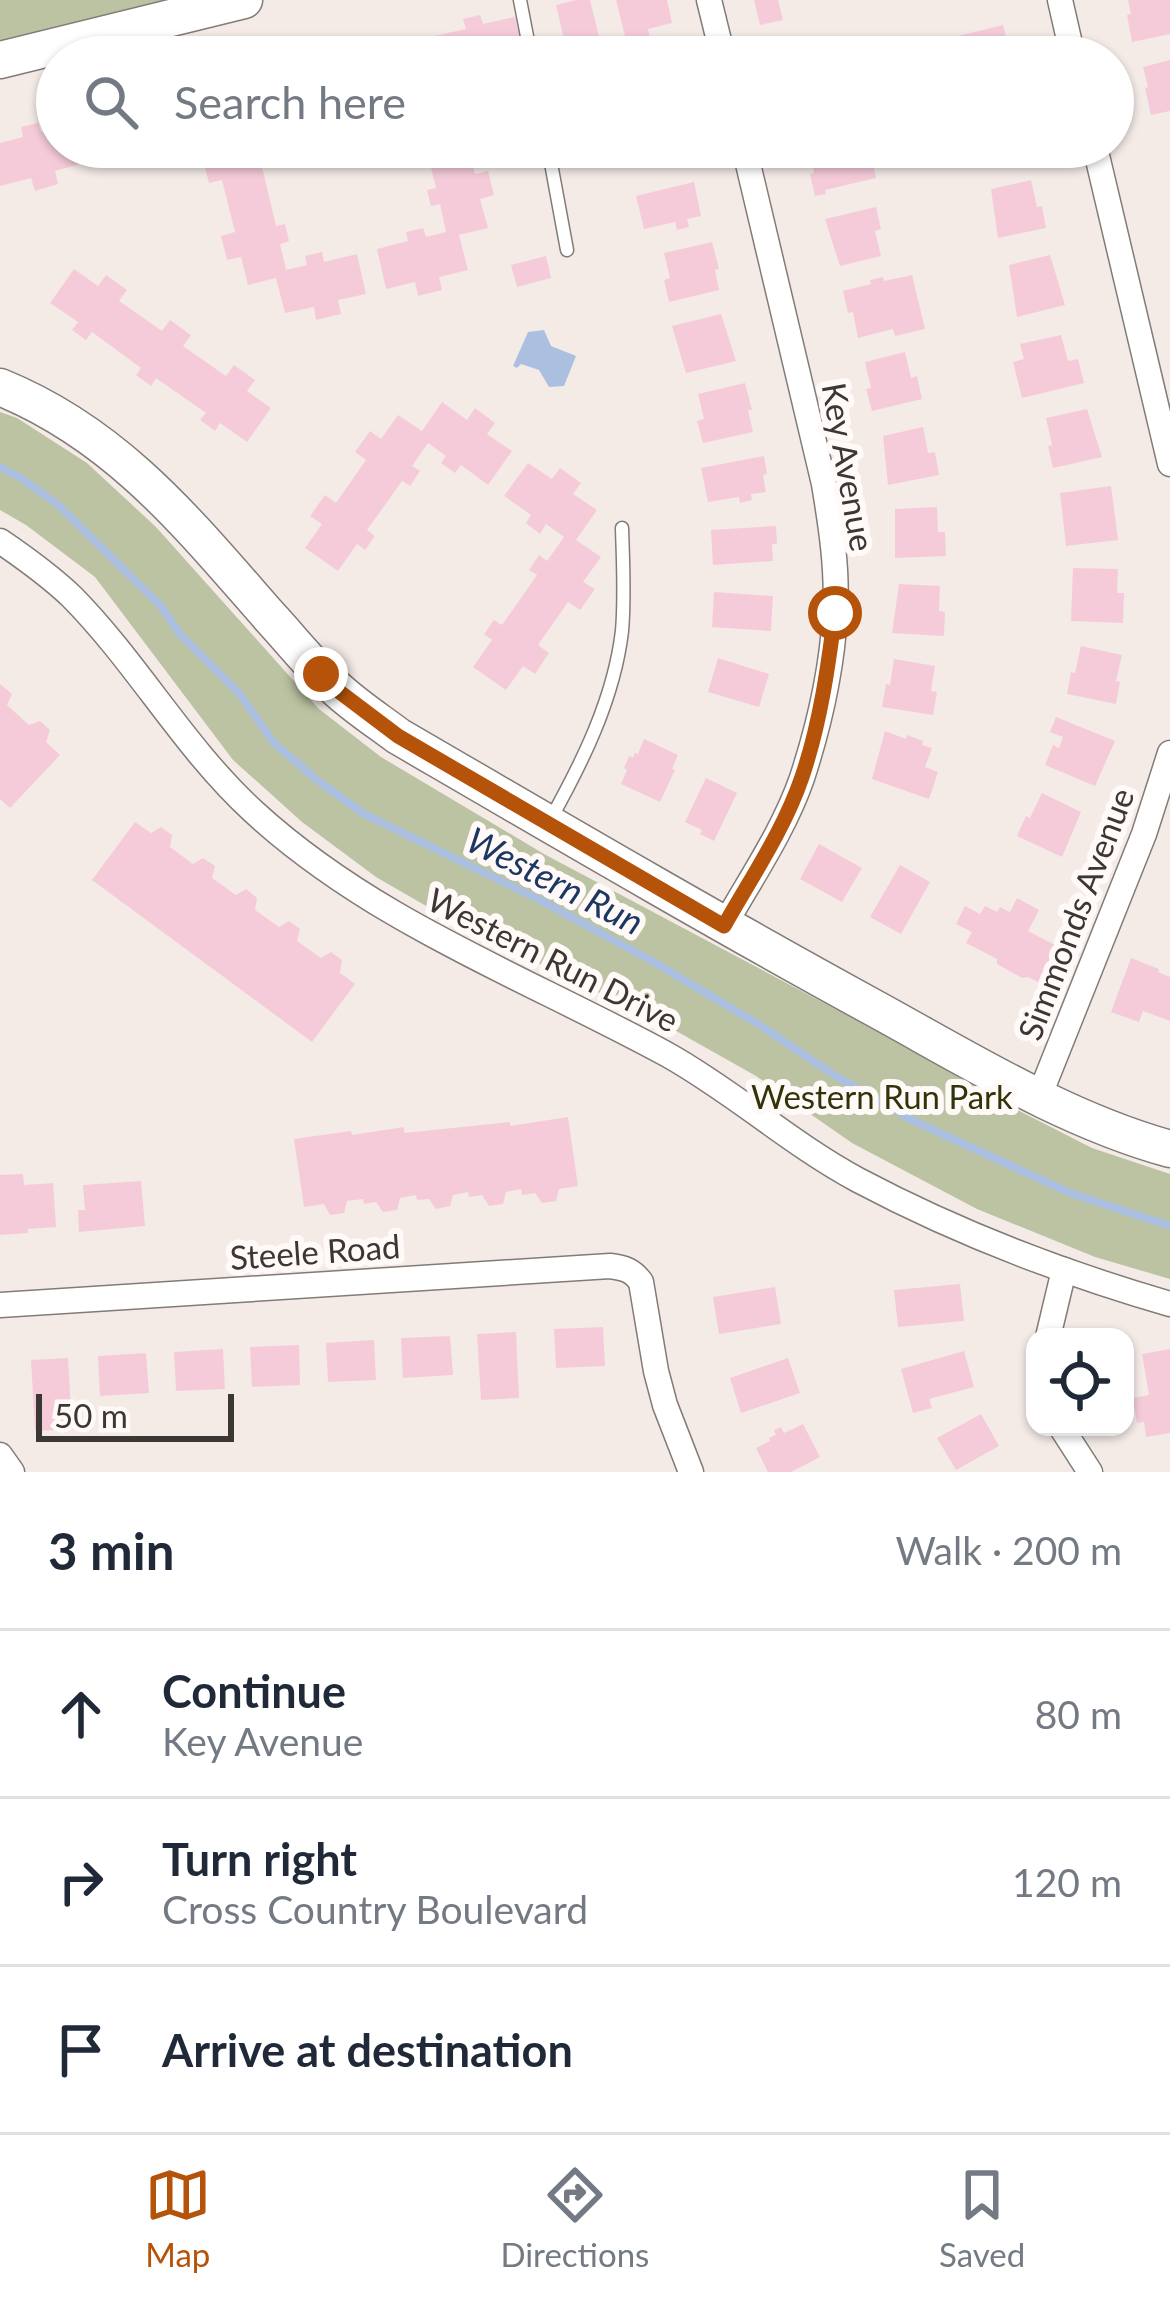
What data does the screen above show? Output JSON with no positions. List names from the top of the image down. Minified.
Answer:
{"streets":{"street":["Key Avenue","Simmonds Avenue","Western Run Drive","Steele Road"]},"water":["Western Run"],"parks":["Western Run Park"],"scale_bar":"50 m","page":{"search":"Search here","scale":"50 m","heading":["3 min","Walk · 200 m"],"list":[["Continue","Key Avenue","80 m"],["Turn right","Cross Country Boulevard","120 m"],"Arrive at destination"],"nav":["Map","Directions","Saved"]}}
